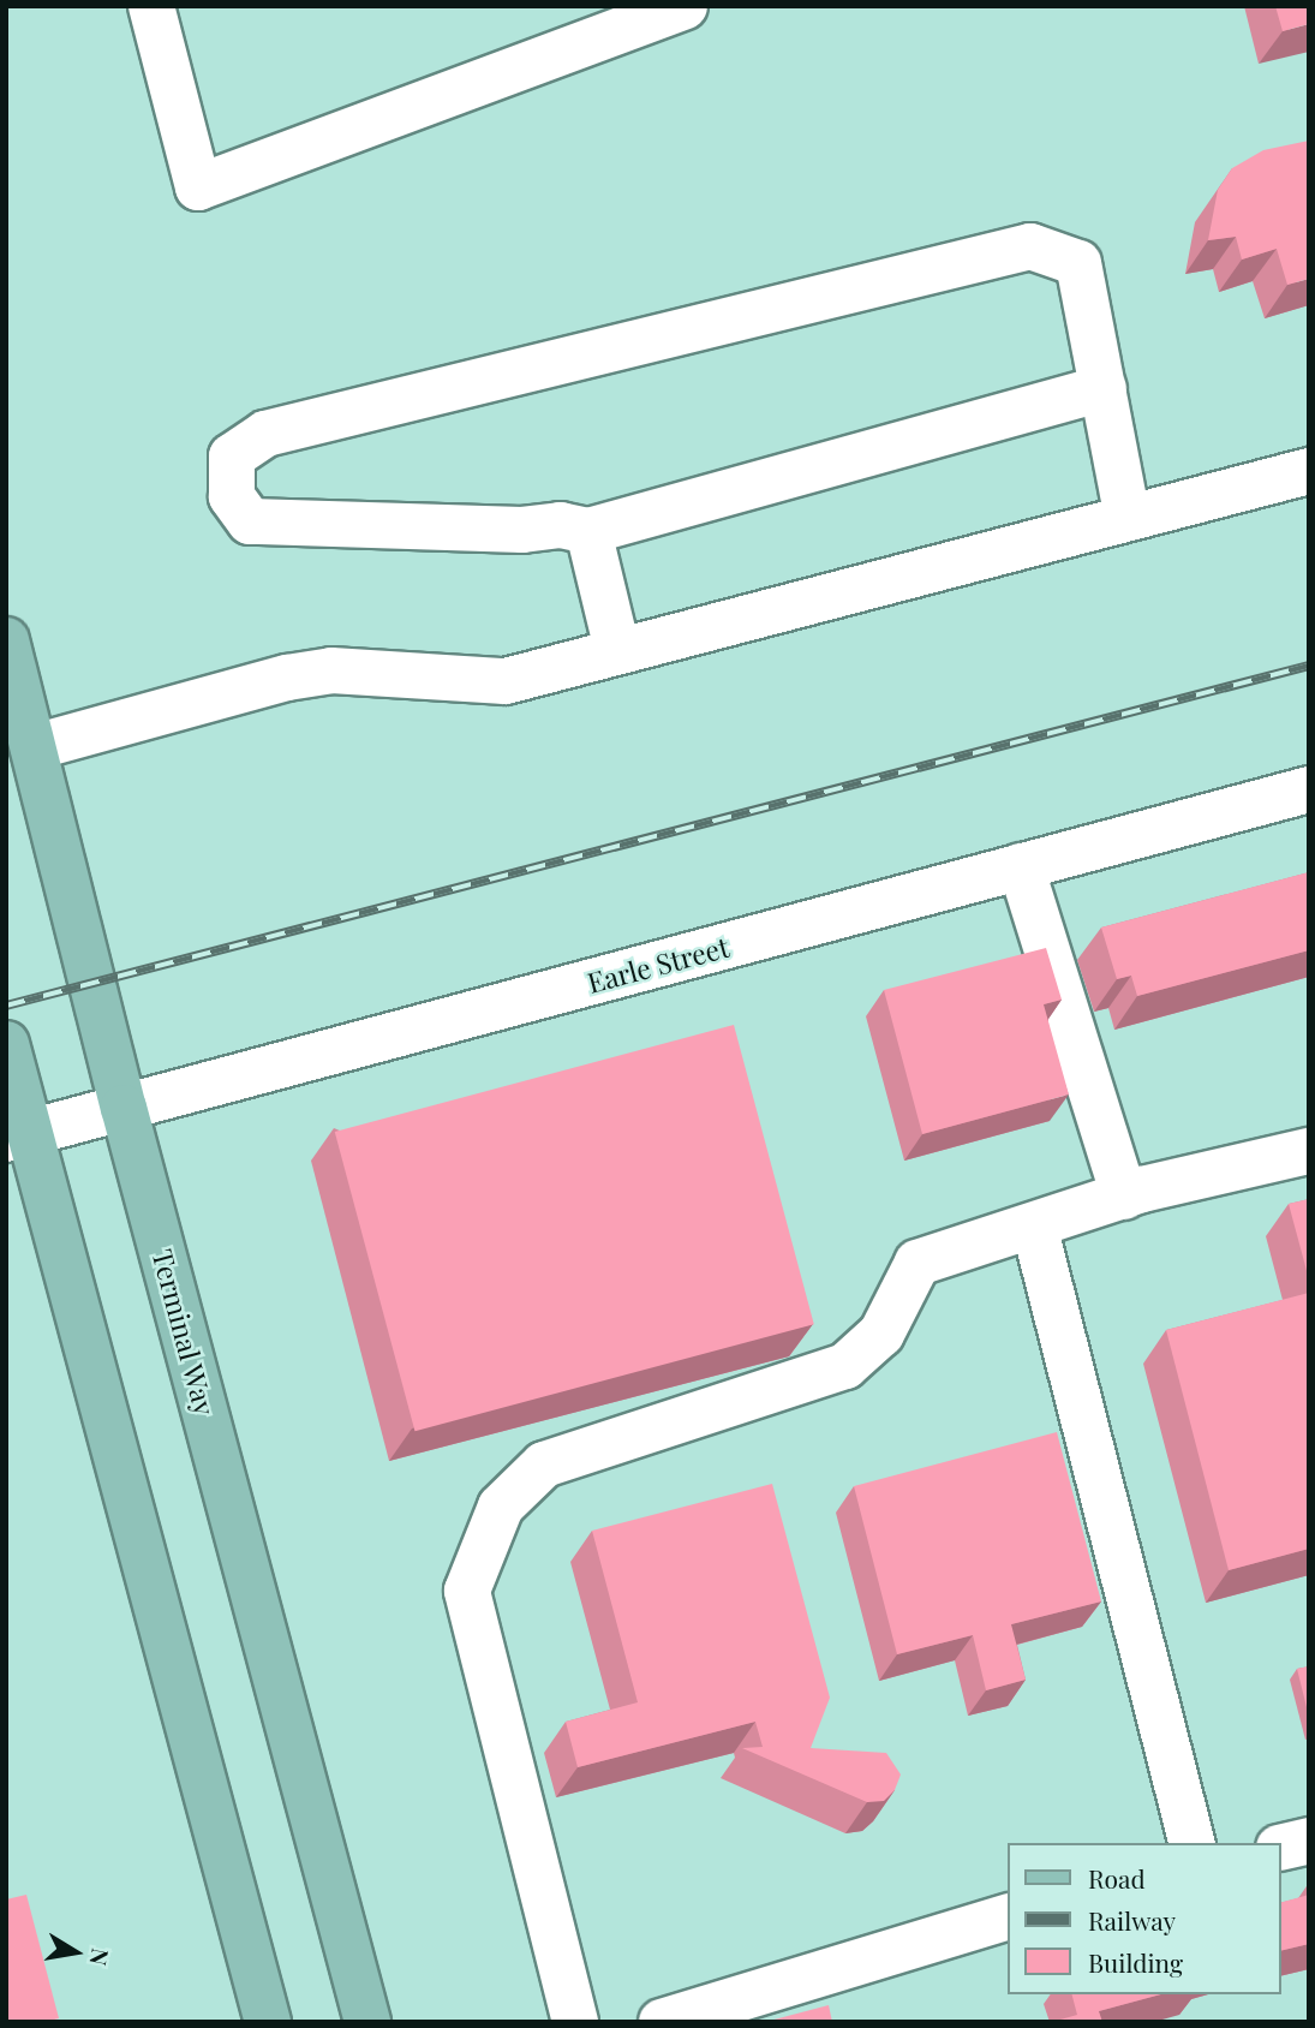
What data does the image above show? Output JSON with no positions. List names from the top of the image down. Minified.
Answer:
{"streets":{"main road":["Terminal Way"],"street":["Earle Street"]},"crossings":[["Earle Street","Terminal Way"]],"legend":["Road","Railway","Building"],"north":"right"}
